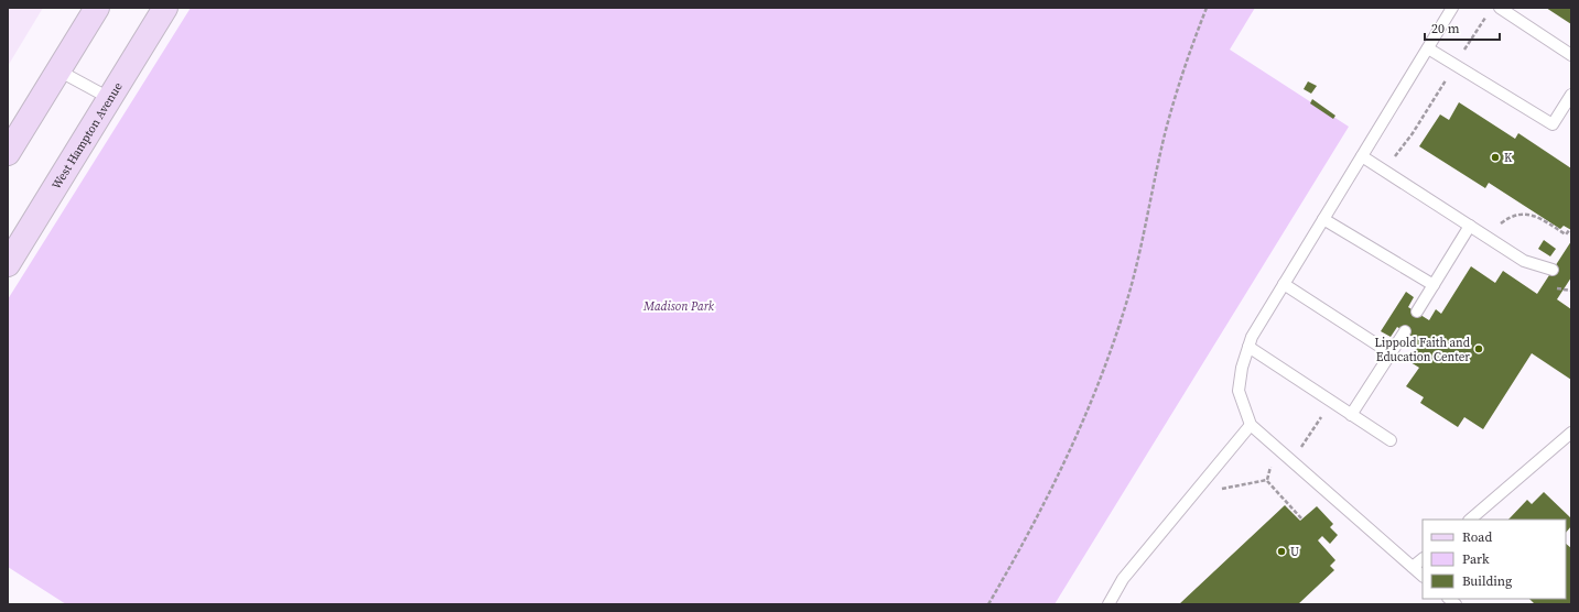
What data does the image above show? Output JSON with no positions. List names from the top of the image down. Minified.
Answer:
{"streets":{"main road":["West Hampton Avenue"]},"parks":["Madison Park"],"places":["K","Lippold Faith and Education Center","U"],"legend":["Road","Park","Building"],"scale_bar":"20 m"}
